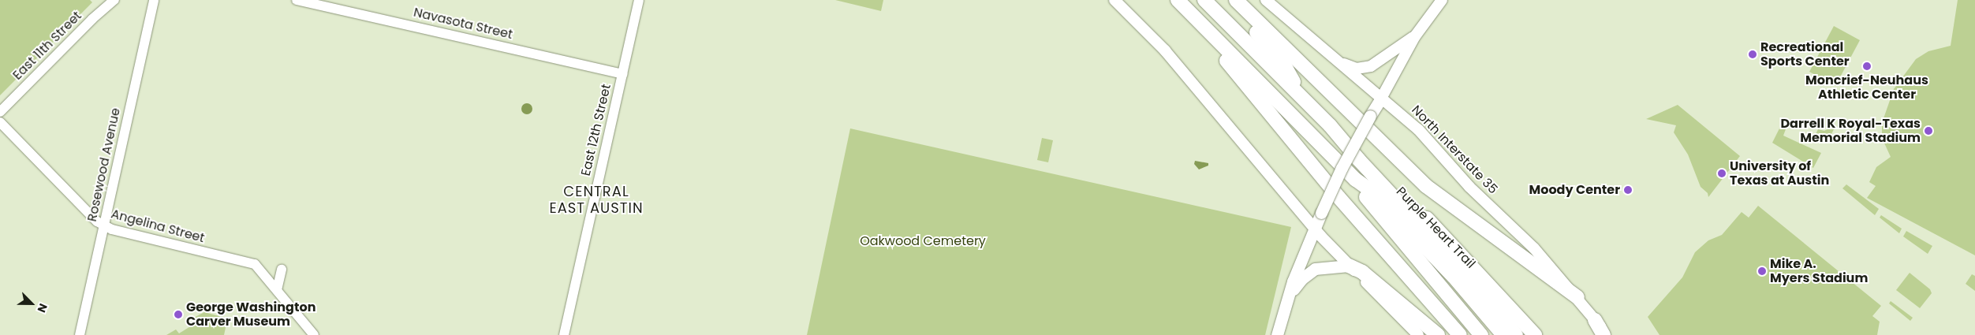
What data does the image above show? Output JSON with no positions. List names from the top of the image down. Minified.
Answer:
{"streets":{"highway":["Purple Heart Trail"],"main road":["North Interstate 35"],"street":["Navasota Street","East 11th Street","East 12th Street","Rosewood Avenue","Angelina Street"]},"crossings":[["Navasota Street","East 12th Street"],["Rosewood Avenue","Angelina Street"]],"districts":["CENTRAL EAST AUSTIN"],"parks":["Oakwood Cemetery"],"places":["Recreational Sports Center","Moncrief-Neuhaus Athletic Center","Darrell K Royal-Texas Memorial Stadium","University of Texas at Austin","Moody Center","Mike A. Myers Stadium","George Washington Carver Museum"],"north":"bottom right"}
